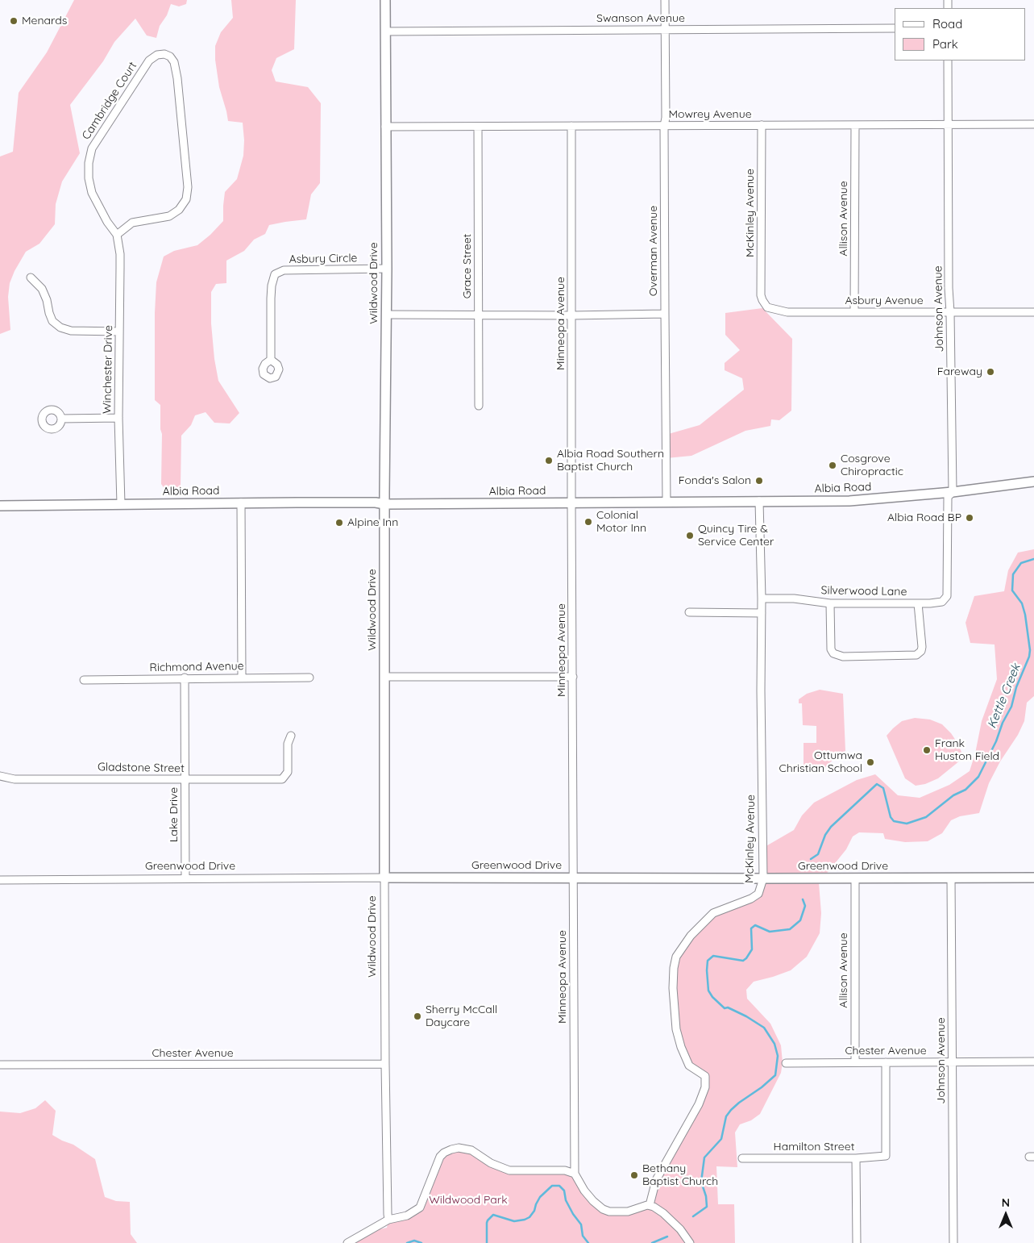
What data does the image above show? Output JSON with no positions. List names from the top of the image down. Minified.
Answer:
{"streets":{"street":["Swanson Avenue","Cambridge Court","Mowrey Avenue","McKinley Avenue","Allison Avenue","Overman Avenue","Asbury Circle","Grace Street","Wildwood Drive","Asbury Avenue","Johnson Avenue","Minneopa Avenue","Winchester Drive","Albia Road","Silverwood Lane","Richmond Avenue","Gladstone Street","Lake Drive","Greenwood Drive","Chester Avenue","Hamilton Street"]},"crossings":[["Swanson Avenue","Overman Avenue"],["Swanson Avenue","Wildwood Drive"],["Cambridge Court","Winchester Drive"],["Mowrey Avenue","McKinley Avenue"],["Mowrey Avenue","Allison Avenue"],["Mowrey Avenue","Overman Avenue"],["Mowrey Avenue","Grace Street"],["Mowrey Avenue","Wildwood Drive"],["Mowrey Avenue","Johnson Avenue"],["Mowrey Avenue","Minneopa Avenue"],["McKinley Avenue","Asbury Avenue"],["McKinley Avenue","Albia Road"],["McKinley Avenue","Silverwood Lane"],["McKinley Avenue","Greenwood Drive"],["Allison Avenue","Asbury Avenue"],["Allison Avenue","Greenwood Drive"],["Allison Avenue","Chester Avenue"],["Overman Avenue","Albia Road"],["Asbury Circle","Wildwood Drive"],["Wildwood Drive","Albia Road"],["Wildwood Drive","Greenwood Drive"],["Wildwood Drive","Chester Avenue"],["Asbury Avenue","Johnson Avenue"],["Johnson Avenue","Albia Road"],["Johnson Avenue","Silverwood Lane"],["Johnson Avenue","Greenwood Drive"],["Johnson Avenue","Chester Avenue"],["Minneopa Avenue","Albia Road"],["Minneopa Avenue","Greenwood Drive"],["Winchester Drive","Albia Road"],["Richmond Avenue","Lake Drive"],["Gladstone Street","Lake Drive"],["Lake Drive","Greenwood Drive"],["Chester Avenue","Hamilton Street"]],"water":["Kettle Creek"],"parks":["Wildwood Park"],"places":["Menards","Fareway","Albia Road Southern Baptist Church","Cosgrove Chiropractic","Fonda's Salon","Albia Road BP","Colonial Motor Inn","Alpine Inn","Quincy Tire & Service Center","Frank Huston Field","Ottumwa Christian School","Sherry McCall Daycare","Bethany Baptist Church"],"legend":["Road","Park"],"north":"top"}
